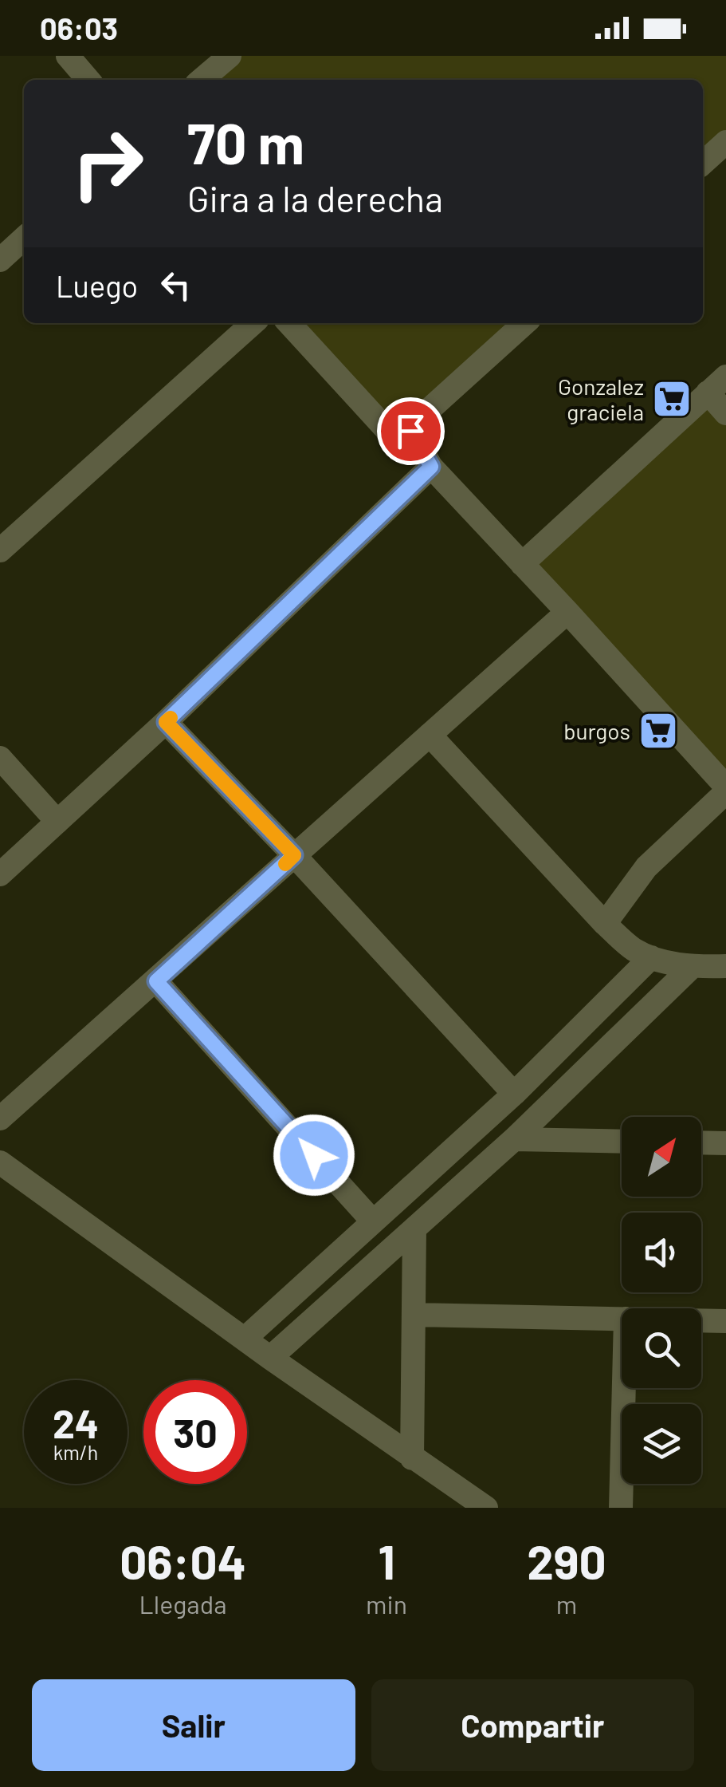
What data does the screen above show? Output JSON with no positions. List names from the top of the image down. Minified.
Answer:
{"places":{"supermarket":["Gonzalez graciela","burgos"]},"north":"top right","page":{"status":"06:03","turn":["70 m","Gira a la derecha"],"then":"Luego","speed":"24 km/h","limit":"30","eta":["06:04","Llegada","1","min","290","m"],"buttons":["Salir","Compartir"]}}
